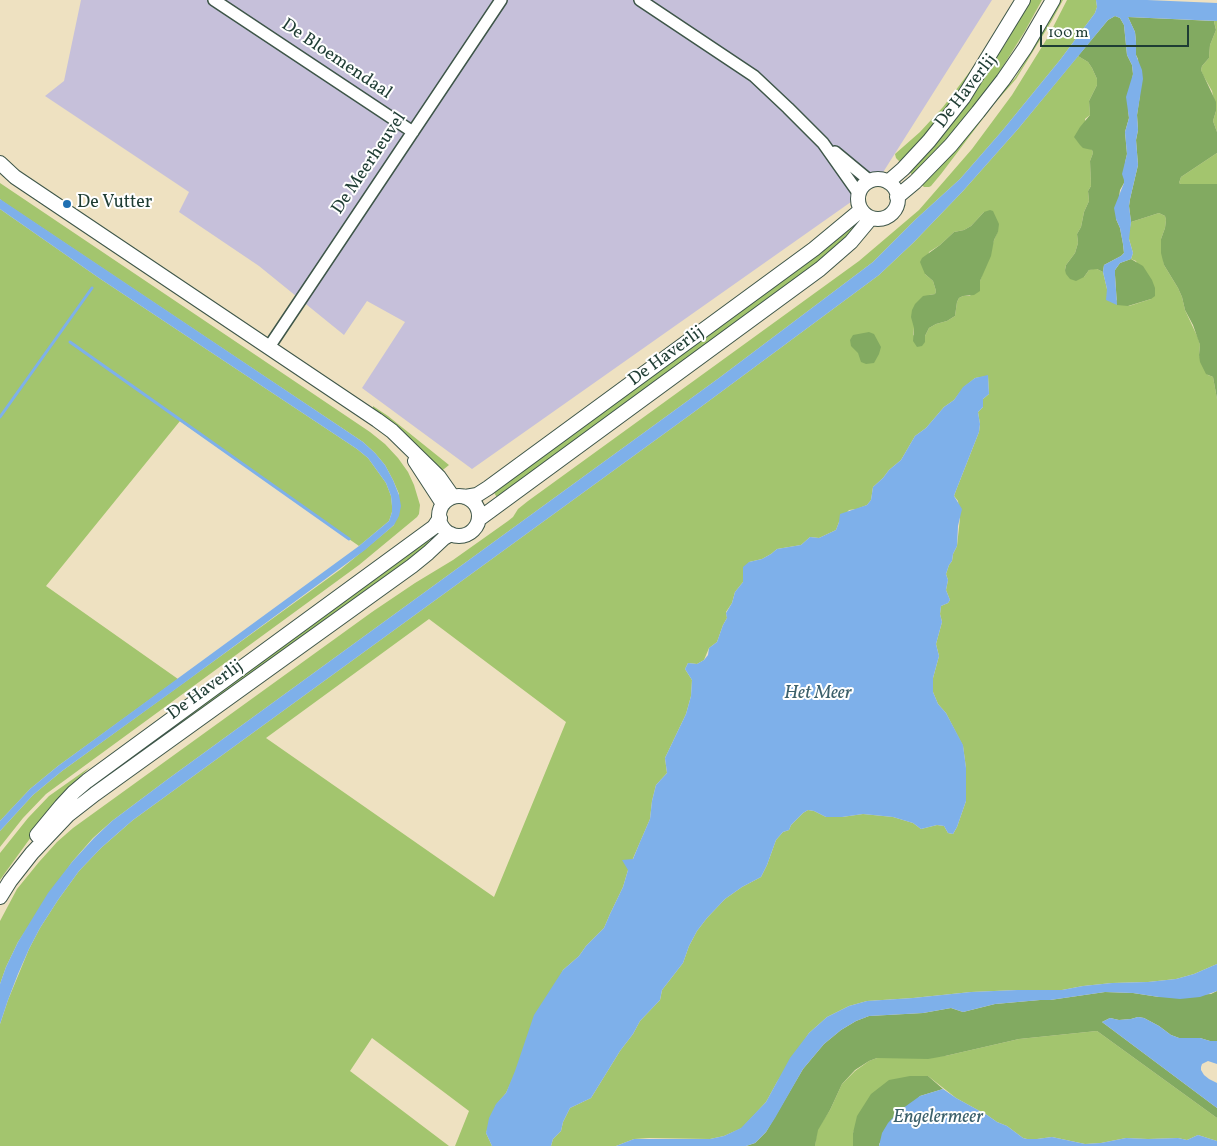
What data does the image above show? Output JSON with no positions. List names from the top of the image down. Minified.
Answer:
{"streets":{"street":["De Bloemendaal","De Haverlij","De Meerheuvel"]},"crossings":[["De Bloemendaal","De Meerheuvel"]],"water":["Het Meer","Engelermeer"],"places":["De Vutter"],"scale_bar":"100 m"}
